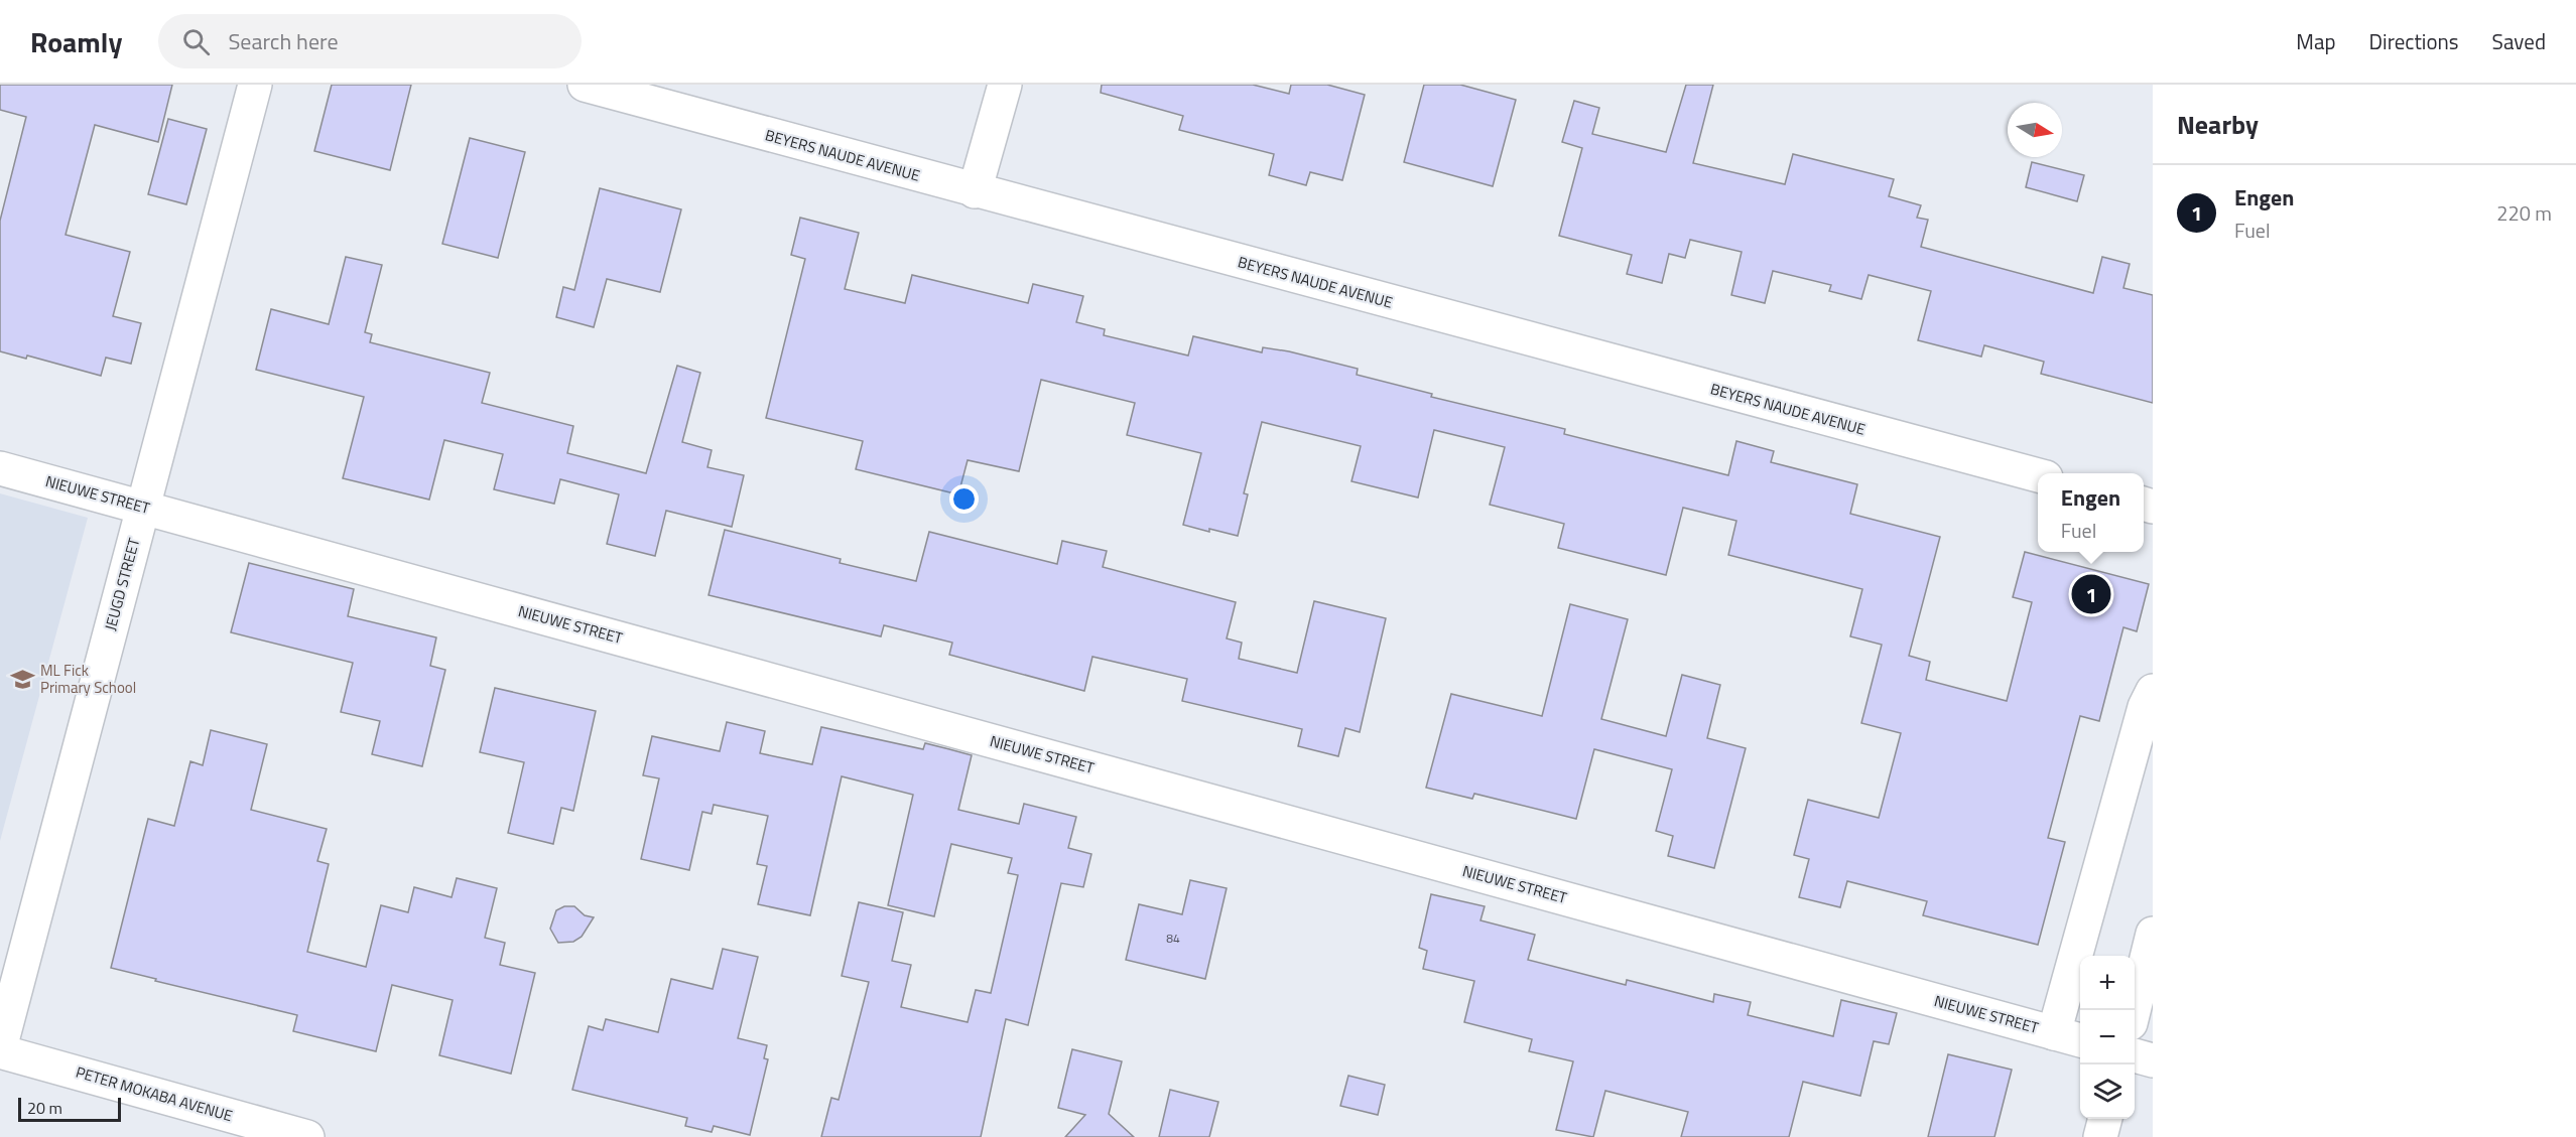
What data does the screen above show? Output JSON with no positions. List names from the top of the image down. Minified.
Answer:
{"streets":{"street":["BEYERS NAUDE AVENUE","NIEUWE STREET","JEUGD STREET","PETER MOKABA AVENUE"]},"crossings":[["NIEUWE STREET","JEUGD STREET"],["JEUGD STREET","PETER MOKABA AVENUE"]],"places":{"school or university":["ML Fick Primary School"]},"house_numbers":["84"],"scale_bar":"20 m","north":"right","page":{"header":"Roamly","search":"Search here","nav":["Map","Directions","Saved"],"heading":"Nearby","list":[{"mark":"1","name":"Engen","note":"Fuel","value":"220 m"}],"popup":["Engen","Fuel"],"pins":"1","map_buttons":["+","−"],"scale":"20 m"}}
